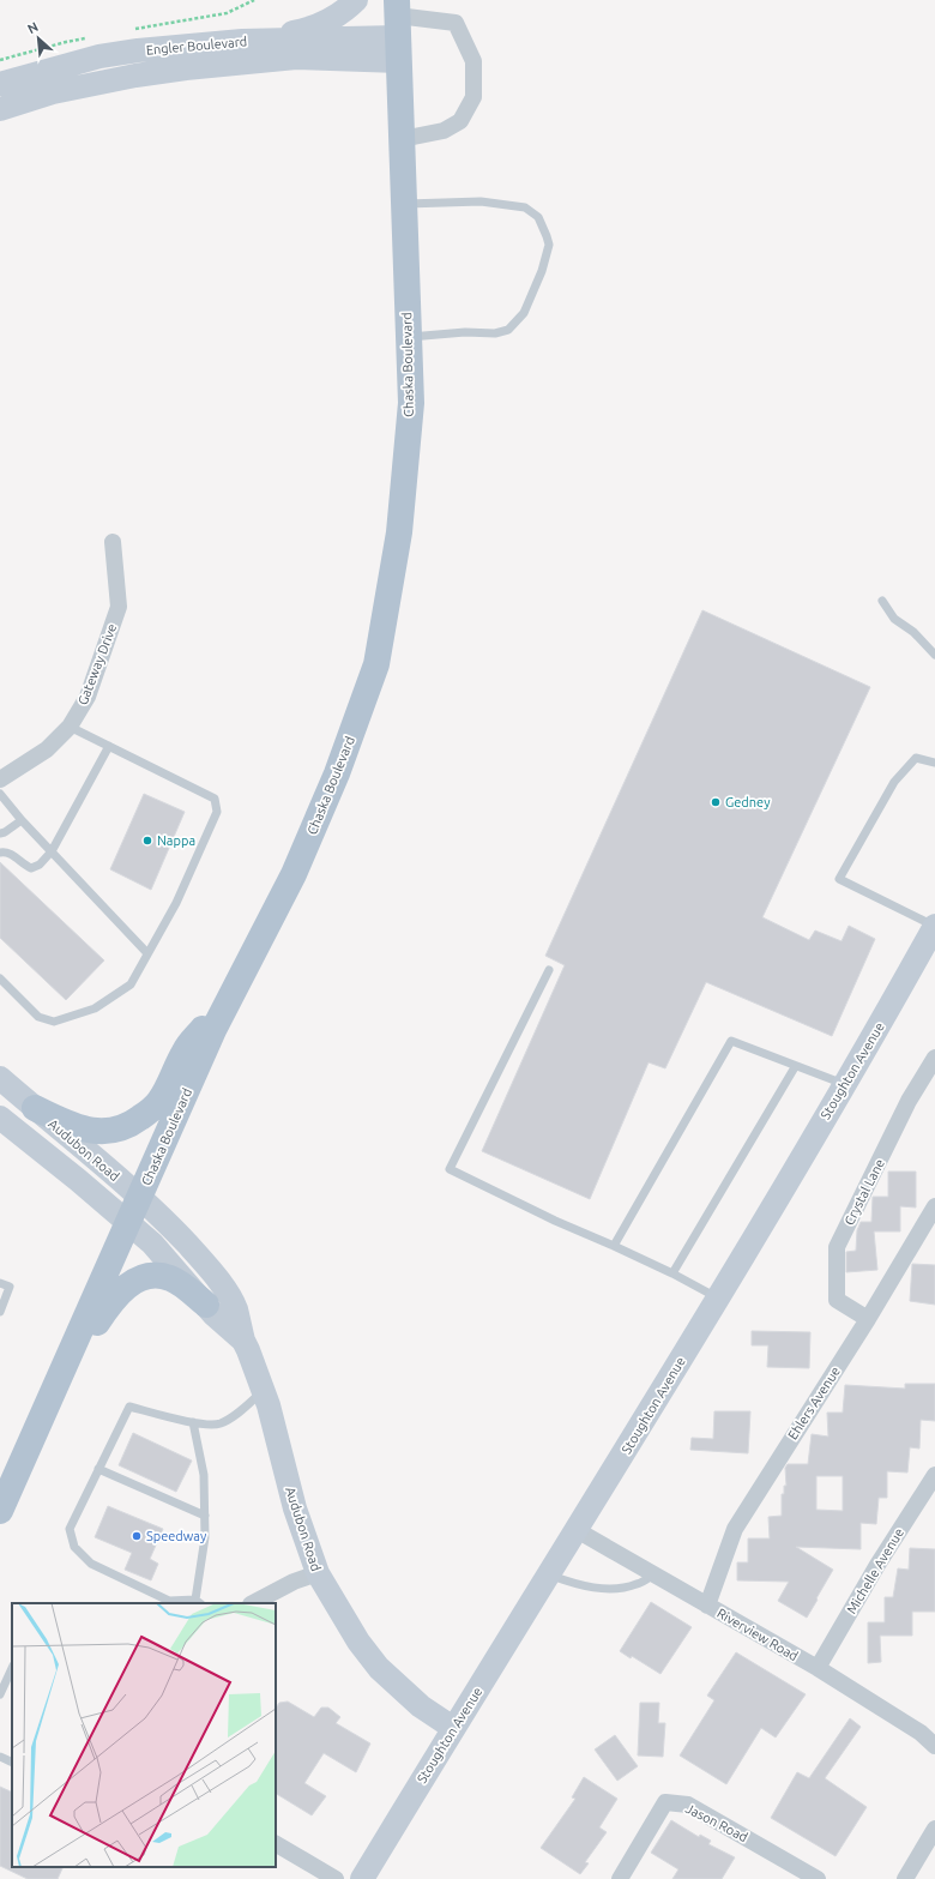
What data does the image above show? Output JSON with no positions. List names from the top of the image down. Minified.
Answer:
{"streets":{"main road":["Chaska Boulevard"],"street":["Engler Boulevard","Gateway Drive","Stoughton Avenue","Audubon Road","Crystal Lane","Ehlers Avenue","Michelle Avenue","Riverview Road","Jason Road"]},"crossings":[["Engler Boulevard","Chaska Boulevard"],["Chaska Boulevard","Audubon Road"],["Stoughton Avenue","Audubon Road"],["Stoughton Avenue","Riverview Road"],["Crystal Lane","Ehlers Avenue"],["Ehlers Avenue","Riverview Road"],["Michelle Avenue","Riverview Road"]],"places":["Gedney","Nappa","Speedway"],"north":"top left"}
